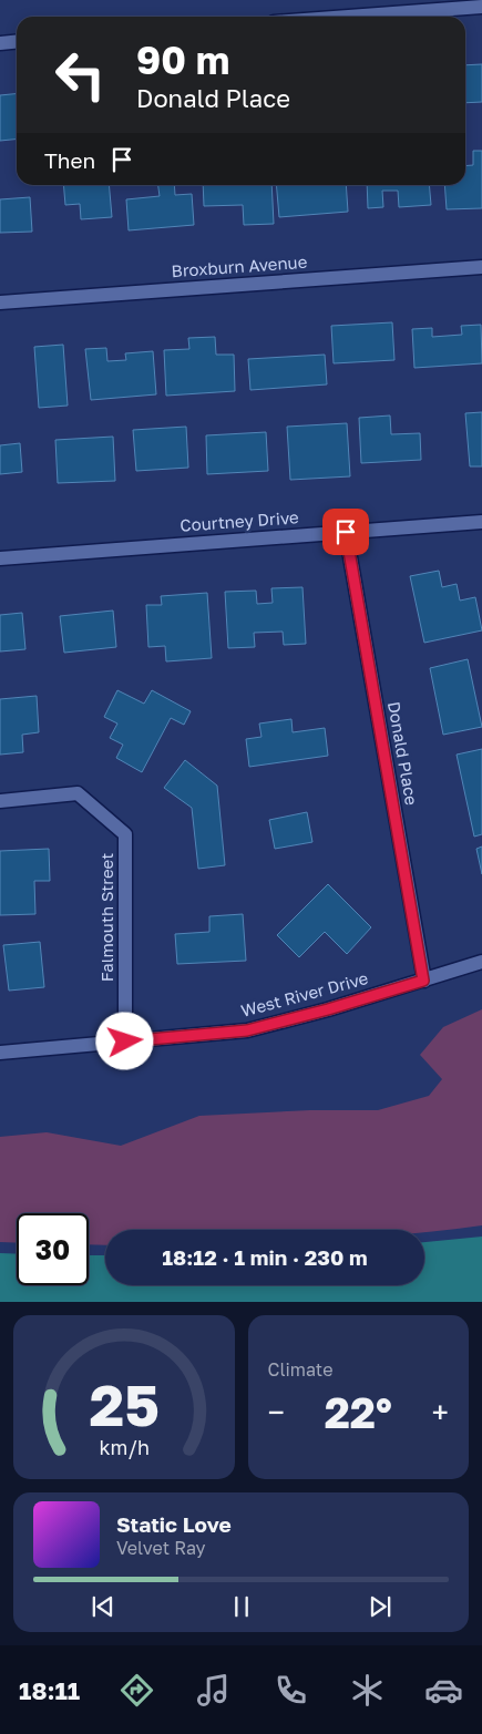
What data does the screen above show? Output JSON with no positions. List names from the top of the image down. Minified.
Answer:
{"streets":{"street":["Broxburn Avenue","Courtney Drive","Donald Place","Falmouth Street","West River Drive"]},"crossings":[["Courtney Drive","Donald Place"],["Donald Place","West River Drive"],["Falmouth Street","West River Drive"]],"page":{"turn":["90 m","Donald Place"],"then":"Then","limit":"30","trip":"18:12 · 1 min · 230 m","tile":"Climate","heat":["−","22°","+"],"song":["Static Love","Velvet Ray"],"tabs":"18:11","gauge":["25","km/h"]}}
